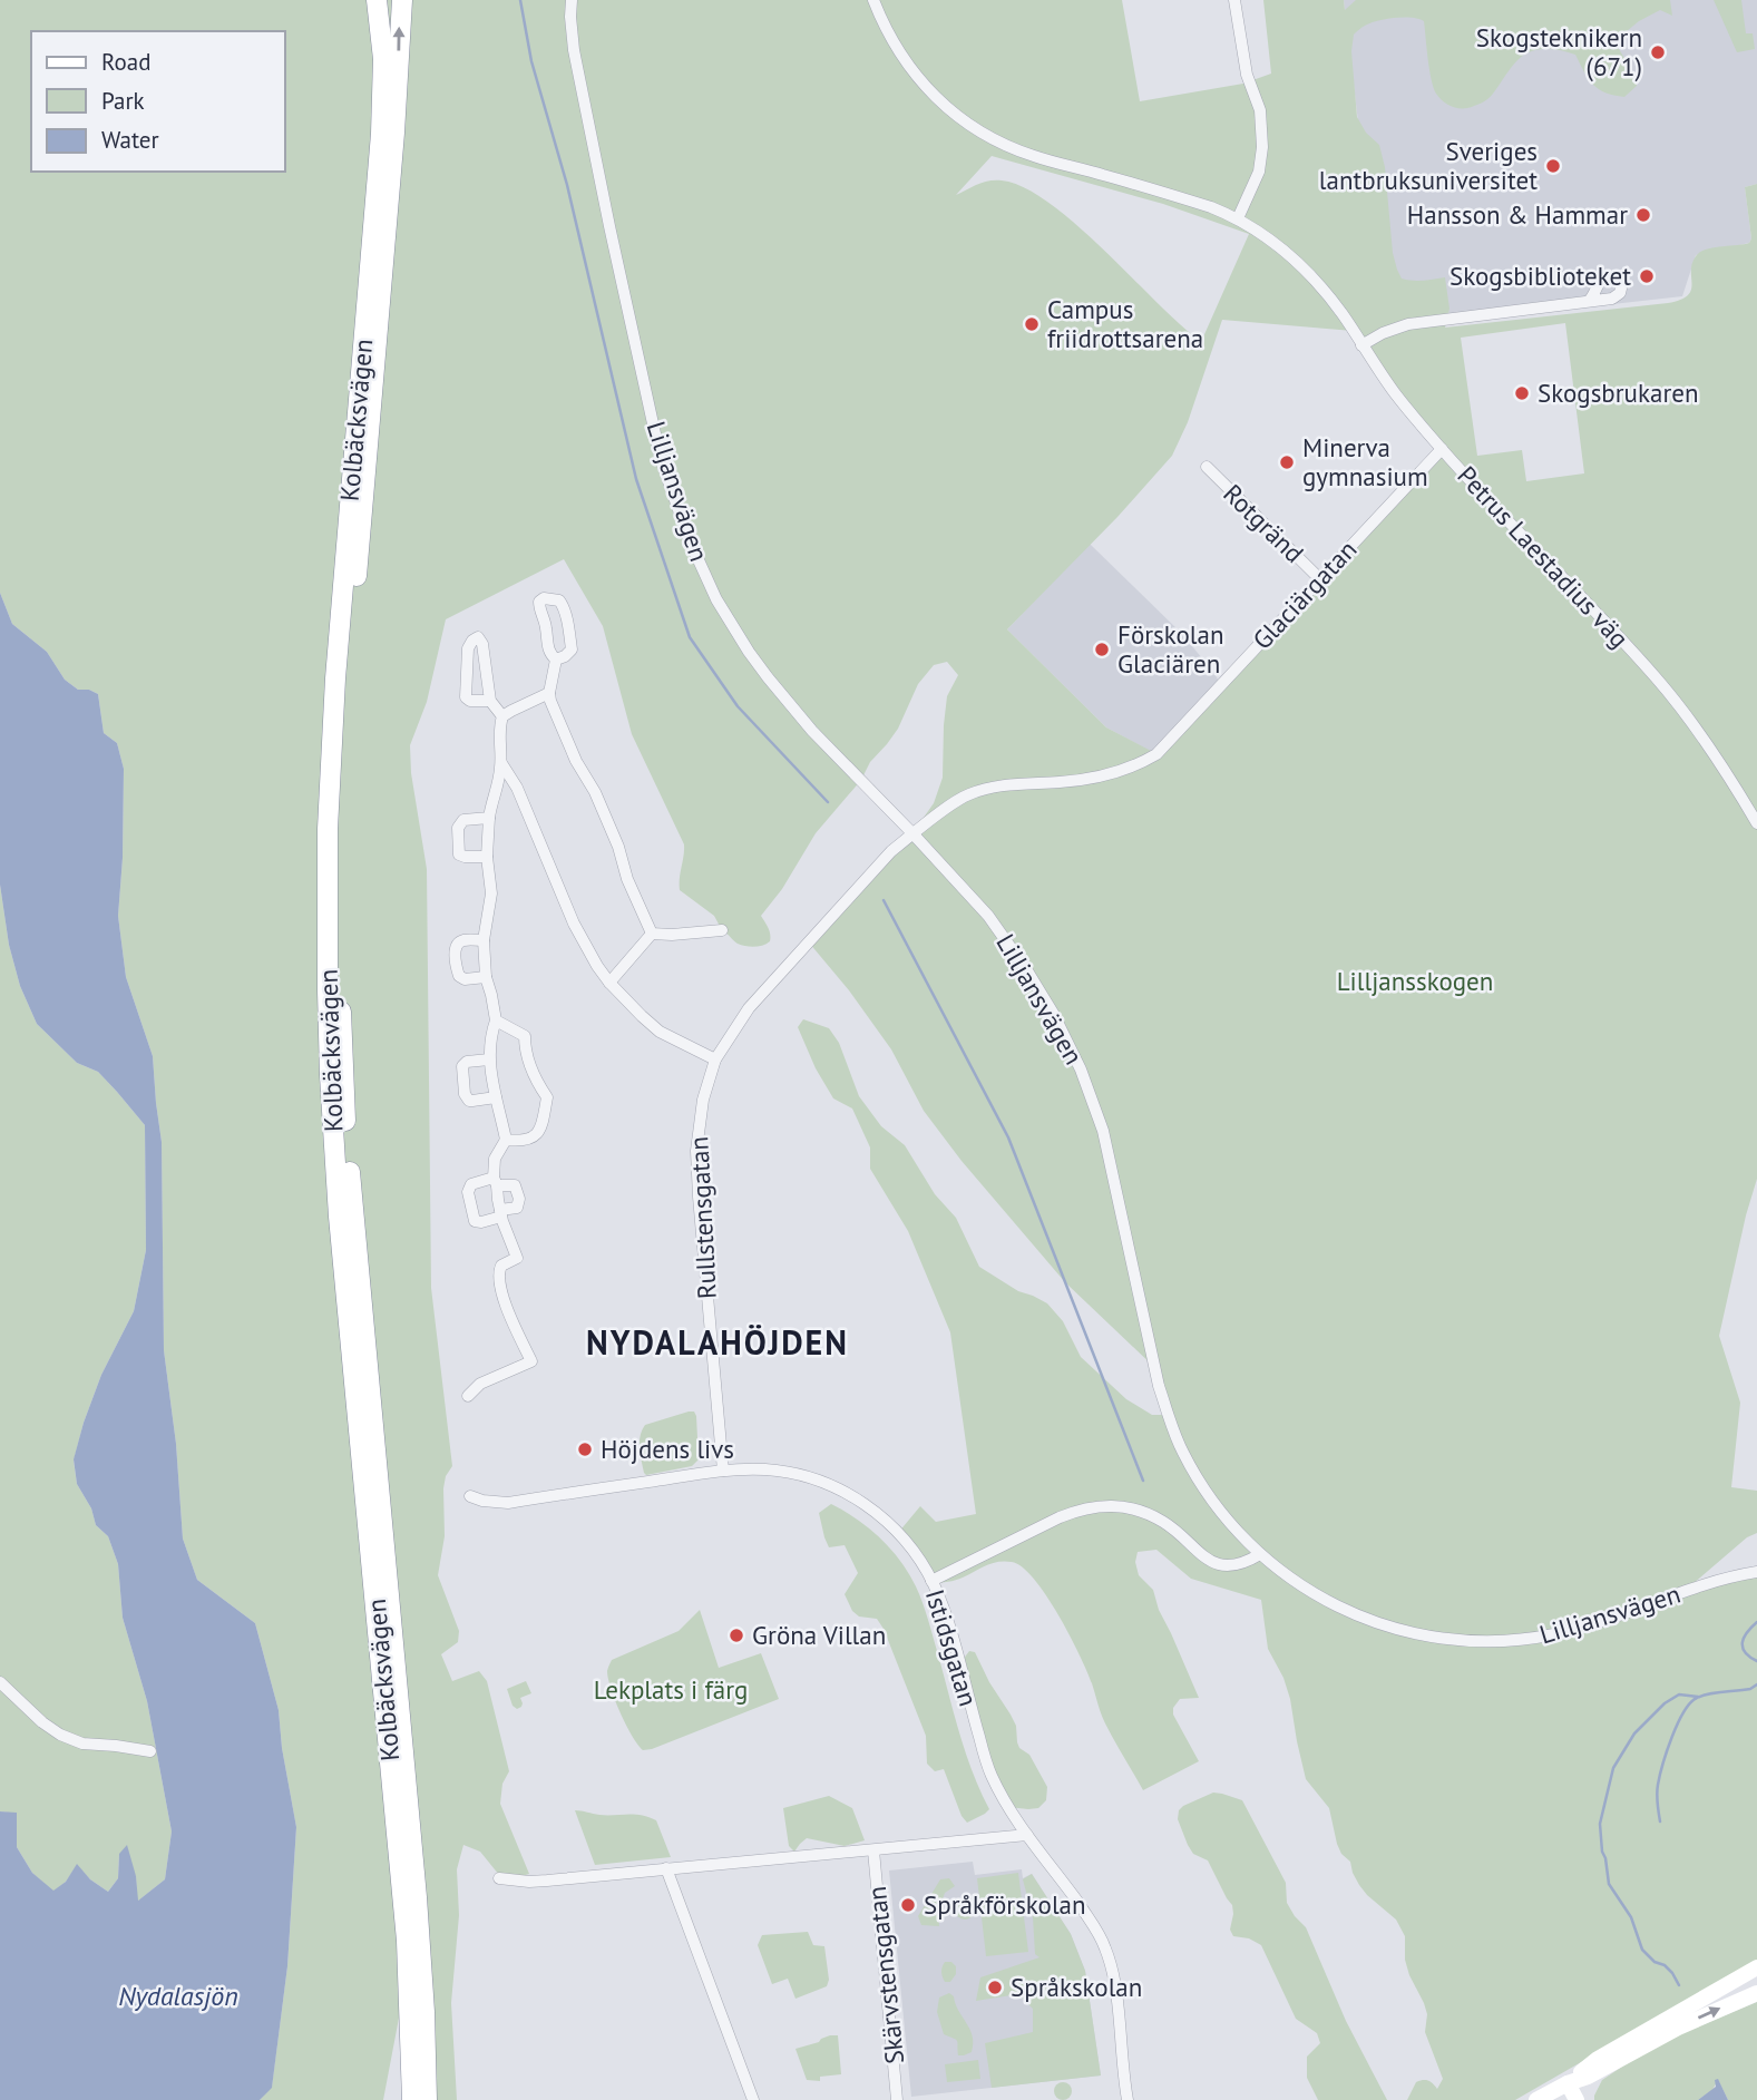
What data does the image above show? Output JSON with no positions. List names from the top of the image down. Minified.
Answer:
{"streets":{"highway":["Kolbäcksvägen"],"street":["Lilljansvägen","Rotgränd","Petrus Laestadius väg","Glaciärgatan","Rullstensgatan","Istidsgatan","Skärvstensgatan"]},"crossings":[["Lilljansvägen","Glaciärgatan"],["Lilljansvägen","Rullstensgatan"],["Rotgränd","Glaciärgatan"],["Petrus Laestadius väg","Glaciärgatan"],["Glaciärgatan","Rullstensgatan"],["Rullstensgatan","Istidsgatan"]],"districts":["NYDALAHÖJDEN"],"water":["Nydalasjön"],"parks":["Lilljansskogen","Lekplats i färg"],"places":["Skogsteknikern (671)","Sveriges lantbruksuniversitet","Hansson & Hammar","Skogsbiblioteket","Campus friidrottsarena","Skogsbrukaren","Minerva gymnasium","Förskolan Glaciären","Höjdens livs","Gröna Villan","Språkförskolan","Språkskolan"],"legend":["Road","Park","Water"]}
